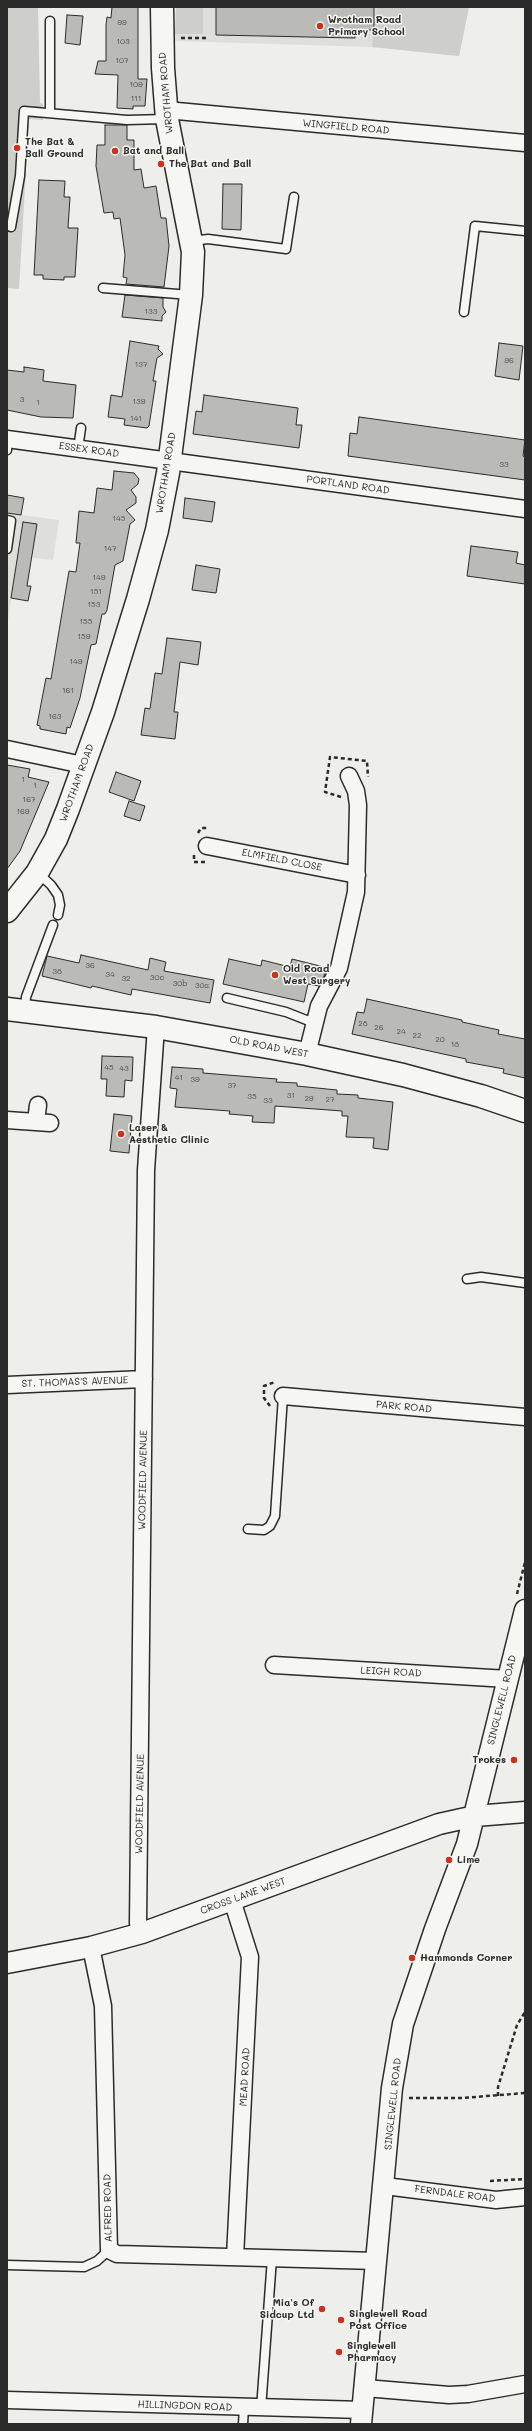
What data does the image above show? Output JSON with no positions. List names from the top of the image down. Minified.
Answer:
{"streets":{"main road":["WROTHAM ROAD","OLD ROAD WEST"],"street":["WINGFIELD ROAD","ESSEX ROAD","PORTLAND ROAD","ELMFIELD CLOSE","ST. THOMAS'S AVENUE","PARK ROAD","WOODFIELD AVENUE","LEIGH ROAD","SINGLEWELL ROAD","CROSS LANE WEST","MEAD ROAD","FERNDALE ROAD","ALFRED ROAD","HILLINGDON ROAD"]},"crossings":[["WROTHAM ROAD","WINGFIELD ROAD"],["WROTHAM ROAD","ESSEX ROAD"],["WROTHAM ROAD","PORTLAND ROAD"],["ESSEX ROAD","PORTLAND ROAD"],["OLD ROAD WEST","WOODFIELD AVENUE"],["ST. THOMAS'S AVENUE","WOODFIELD AVENUE"],["WOODFIELD AVENUE","CROSS LANE WEST"],["LEIGH ROAD","SINGLEWELL ROAD"],["SINGLEWELL ROAD","CROSS LANE WEST"],["SINGLEWELL ROAD","FERNDALE ROAD"],["SINGLEWELL ROAD","ALFRED ROAD"],["SINGLEWELL ROAD","HILLINGDON ROAD"],["CROSS LANE WEST","MEAD ROAD"],["CROSS LANE WEST","ALFRED ROAD"],["MEAD ROAD","ALFRED ROAD"]],"places":["Wrotham Road Primary School","The Bat & Ball Ground","Bat and Ball","The Bat and Ball","Old Road West Surgery","Laser & Aesthetic Clinic","Trokes","Lime","Hammonds Corner","Mia's Of Sidcup Ltd","Singlewell Road Post Office","Singlewell Pharmacy"],"house_numbers":["99","103","107","109","111","133","96","137","3","139","1","141","33","145","147","149","151","153","155","159","149","161","163","1","1","167","169","36","38","34","30c","32","30b","30a","28","26","24","22","20","18","45","43","41","39","37","31","35","29","27","33"]}
